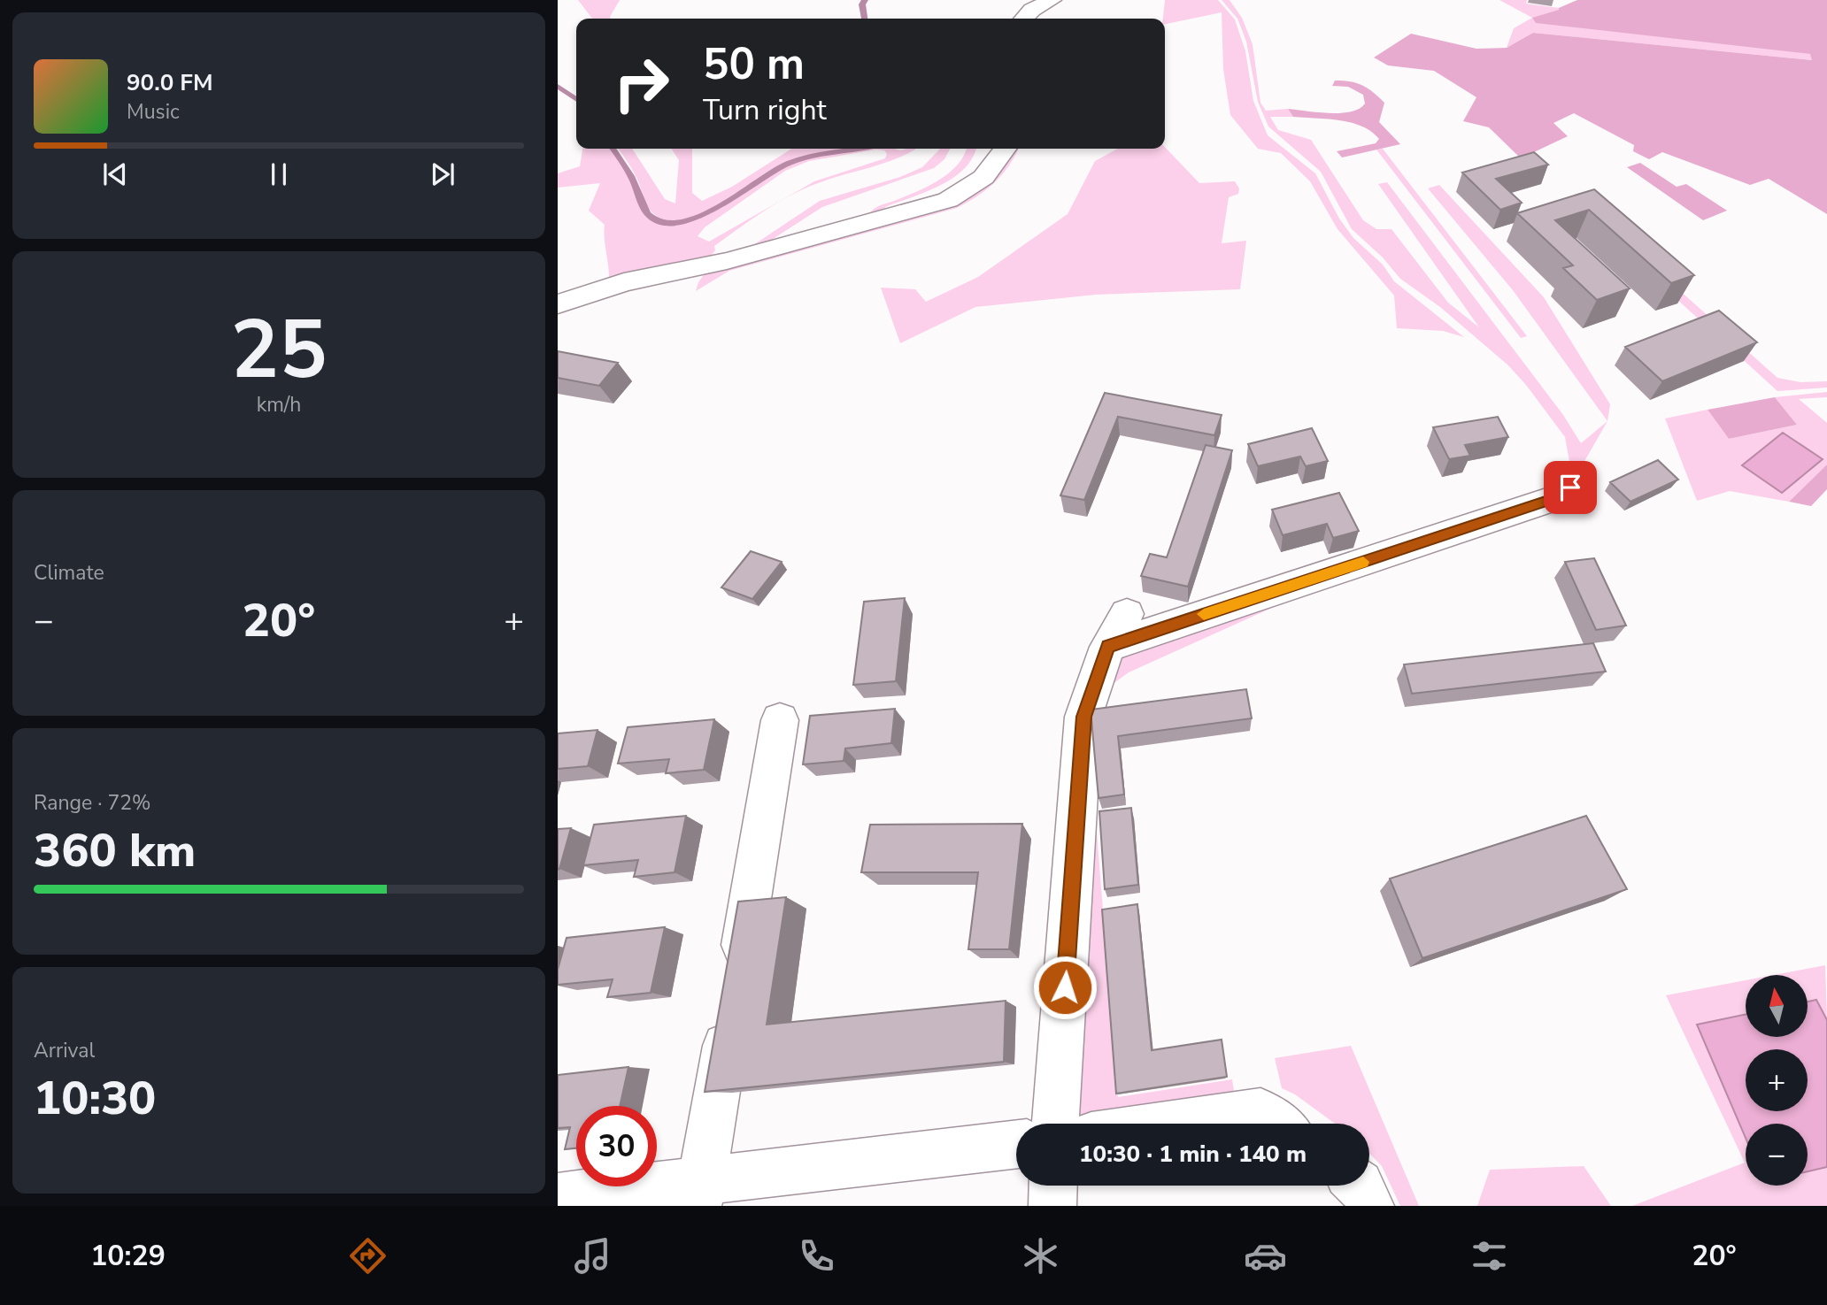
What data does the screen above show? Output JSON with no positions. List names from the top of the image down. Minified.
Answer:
{"north":"top","page":{"turn":["50 m","Turn right"],"song":["90.0 FM","Music"],"tile":[["25","km/h"],"Climate",["Range · 72%","360 km"],["Arrival","10:30"]],"heat":["−","20°","+"],"map_buttons":["+","−"],"limit":"30","trip":"10:30 · 1 min · 140 m","tabs":["10:29","20°"]}}
